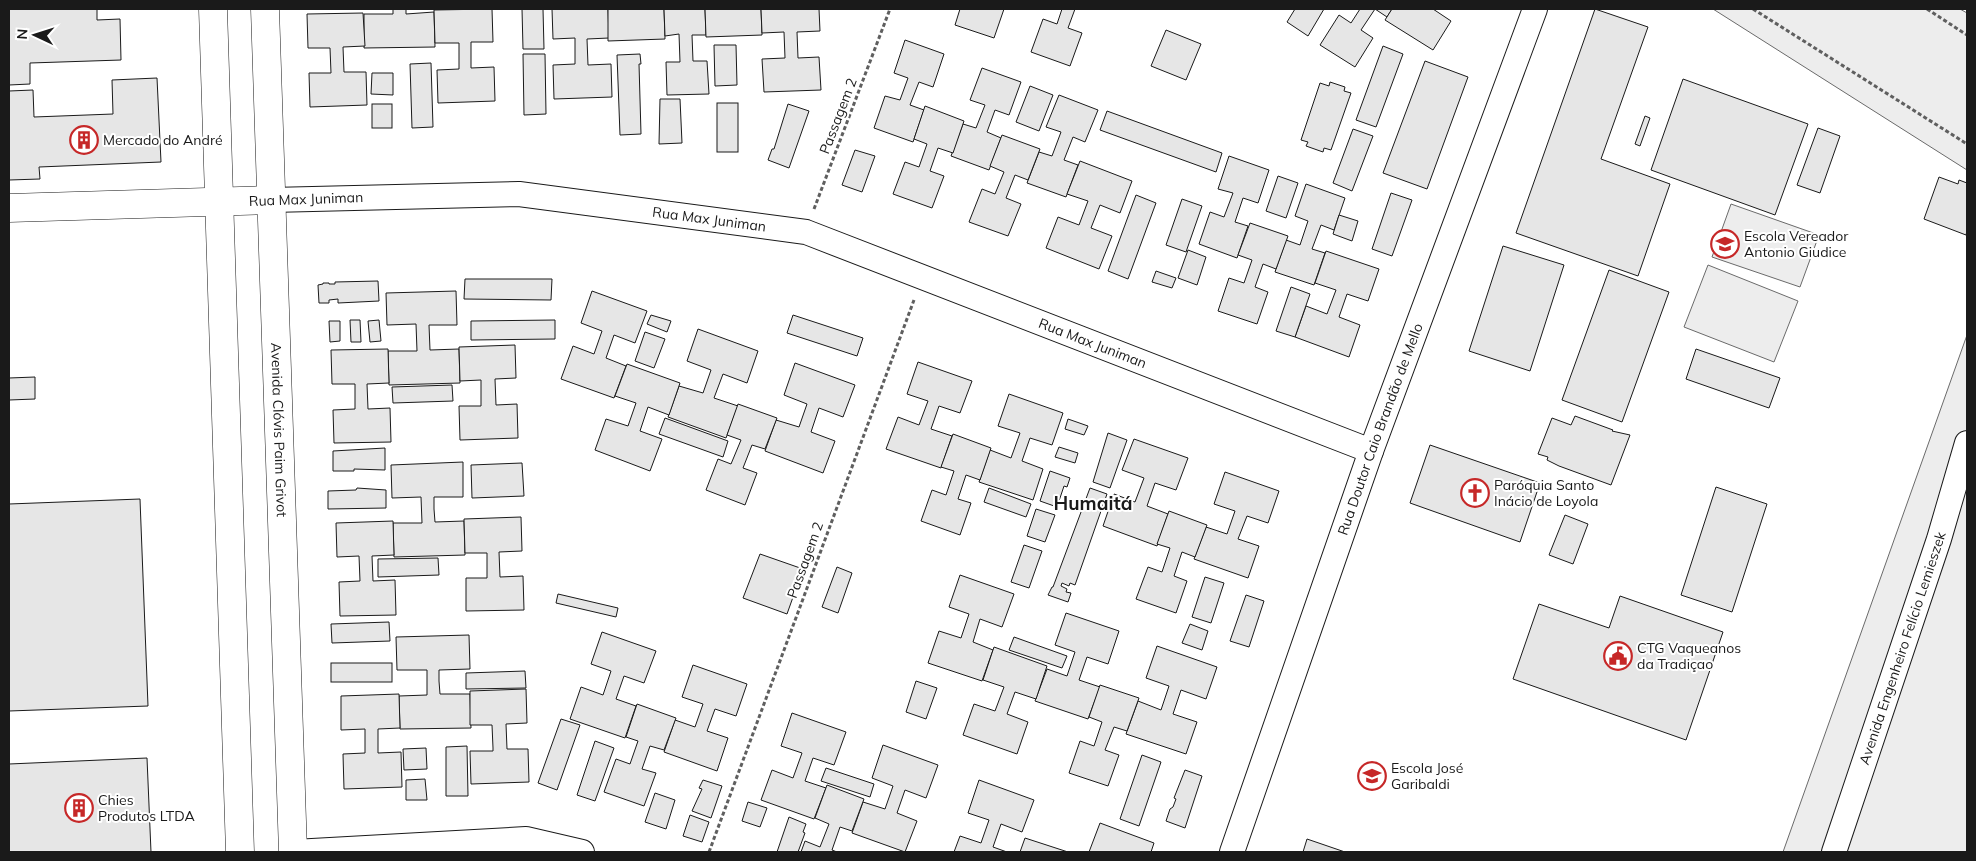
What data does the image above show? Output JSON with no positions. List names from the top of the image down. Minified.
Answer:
{"streets":{"street":["Rua Max Juniman","Rua Doutor Caio Brandão de Mello","Avenida Clóvis Paim Grivot","Avenida Engenheiro Felício Lemieszek"],"path":["Passagem 2"]},"crossings":[["Passagem 2","Rua Max Juniman"],["Rua Max Juniman","Rua Doutor Caio Brandão de Mello"],["Rua Max Juniman","Avenida Clóvis Paim Grivot"]],"districts":["Humaitá"],"places":{"building":["Mercado do André","Chies Produtos LTDA"],"school or university":["Escola Vereador Antonio Giudice","Escola José Garibaldi"],"church":["Paróquia Santo Inácio de Loyola"],"public building":["CTG Vaqueanos da Tradiçao"]},"north":"left"}
